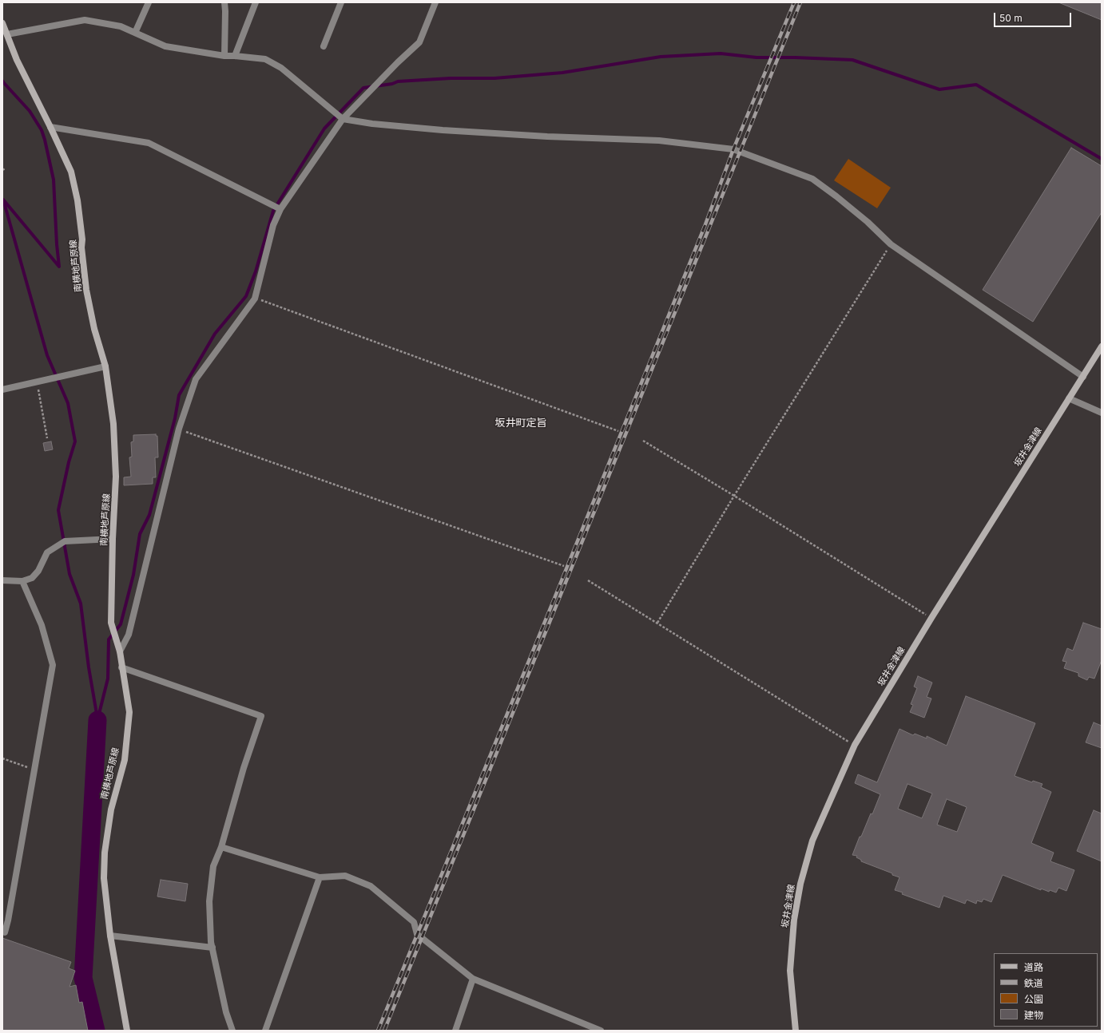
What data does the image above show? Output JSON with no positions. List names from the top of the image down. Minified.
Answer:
{"streets":{"main road":["南横地芦原線","坂井金津線"]},"districts":["坂井町定旨"],"legend":["道路","鉄道","公園","建物"],"scale_bar":"50 m"}
